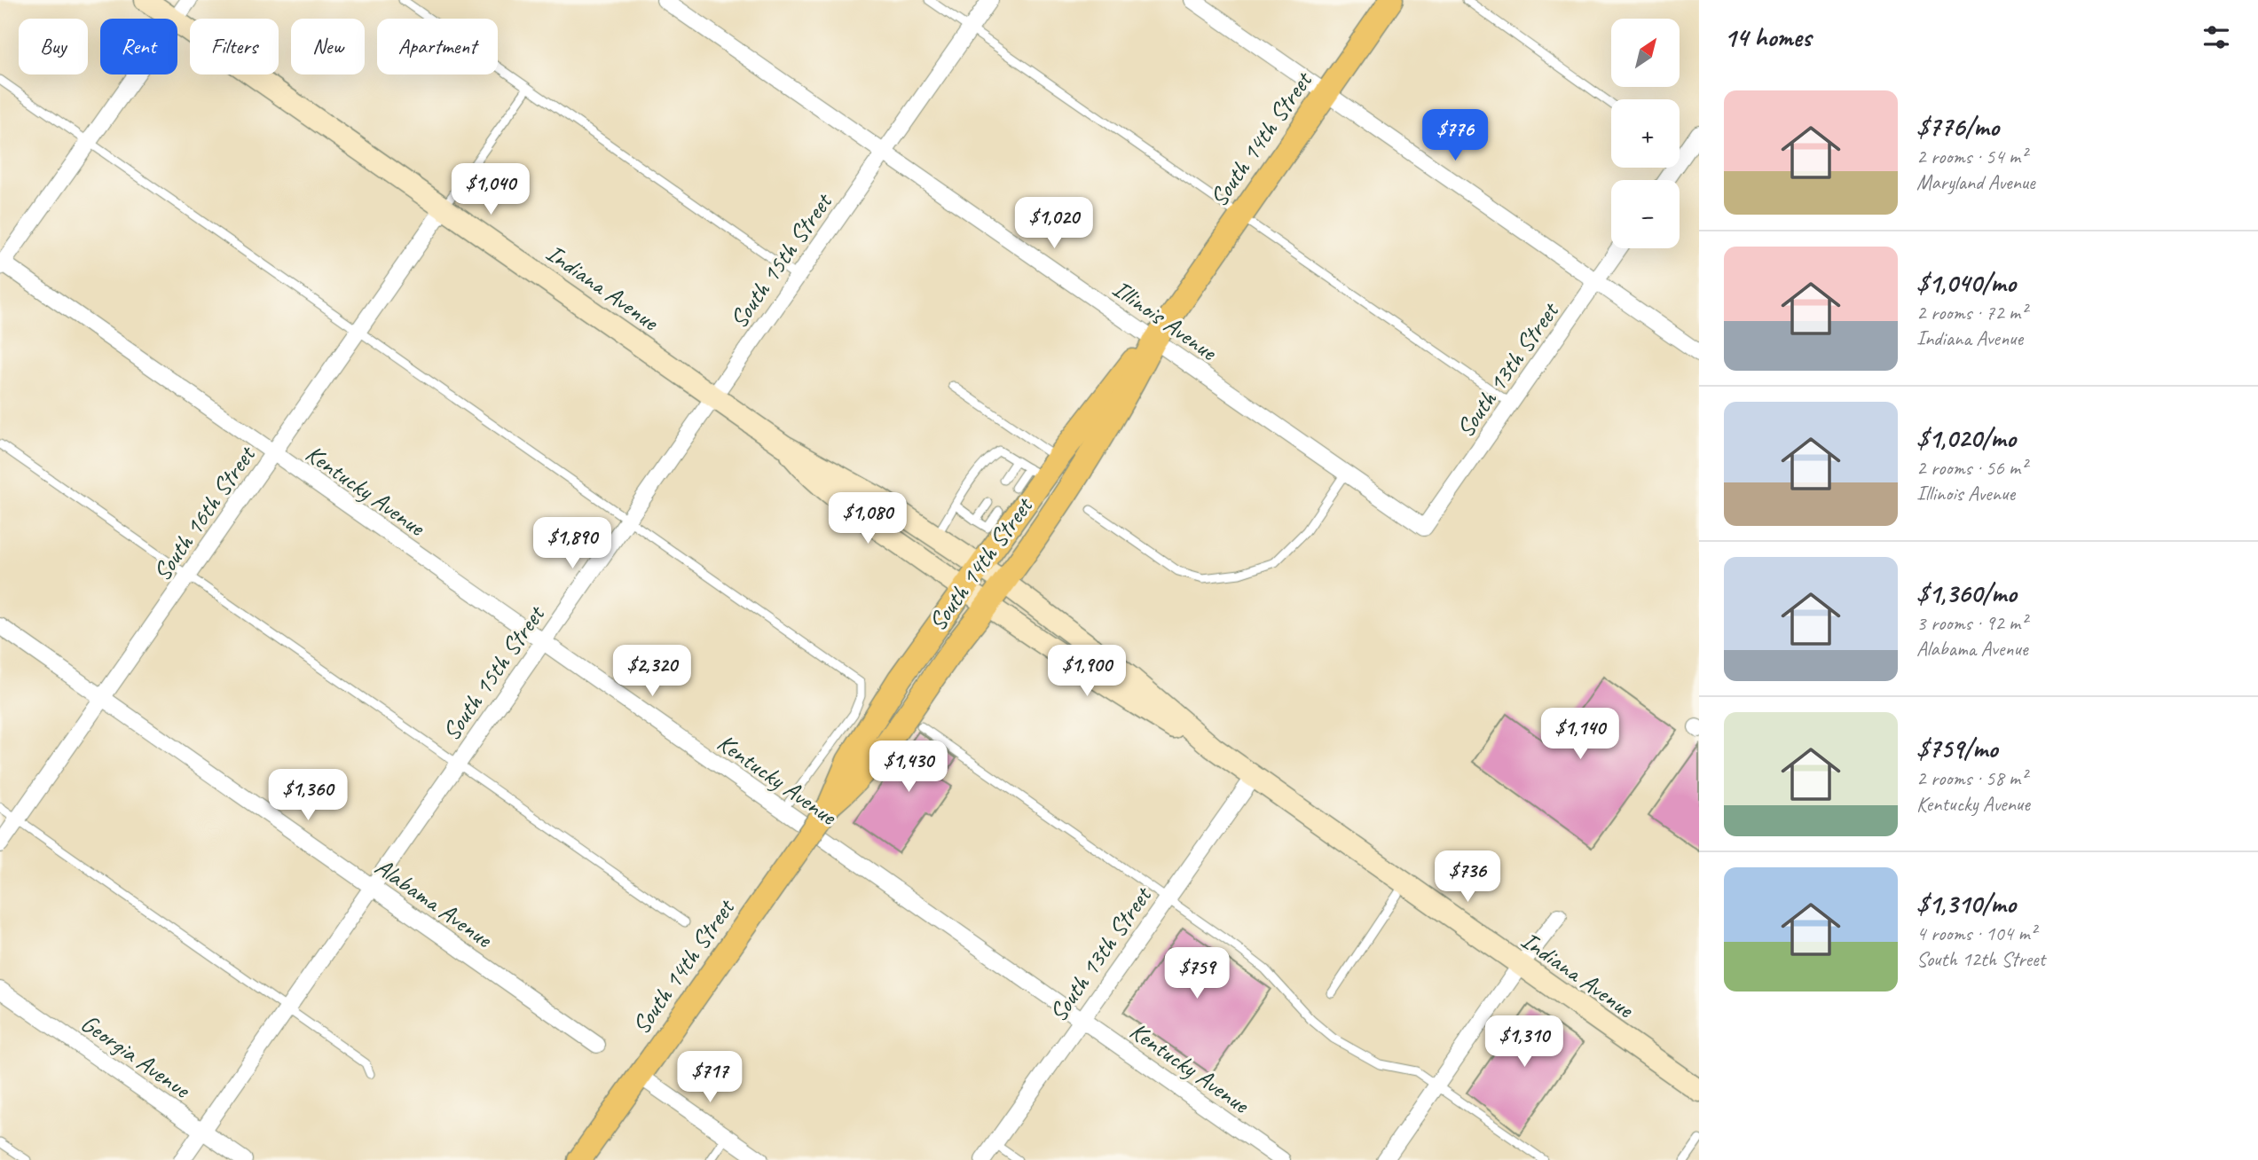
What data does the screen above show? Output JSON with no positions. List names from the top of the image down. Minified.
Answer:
{"streets":{"main road":["South 14th Street","Indiana Avenue"],"street":["South 15th Street","Illinois Avenue","South 13th Street","Kentucky Avenue","South 16th Street","Alabama Avenue","Georgia Avenue"]},"crossings":[["South 14th Street","Indiana Avenue"],["South 14th Street","Illinois Avenue"],["South 15th Street","Indiana Avenue"],["South 15th Street","Illinois Avenue"],["South 15th Street","Kentucky Avenue"],["South 15th Street","Alabama Avenue"],["South 15th Street","Georgia Avenue"],["Indiana Avenue","South 13th Street"],["Indiana Avenue","South 16th Street"],["Illinois Avenue","South 13th Street"],["South 13th Street","Kentucky Avenue"],["Kentucky Avenue","South 16th Street"],["South 16th Street","Alabama Avenue"]],"north":"top right","page":{"heading":"14 homes","map_buttons":["+","−"],"chip":["Buy","Rent","Filters","New","Apartment"],"list":[{"name":"$776/mo","note":"2 rooms · 54 m² · Maryland Avenue"},{"name":"$1,040/mo","note":"2 rooms · 72 m² · Indiana Avenue"},{"name":"$1,020/mo","note":"2 rooms · 56 m² · Illinois Avenue"},{"name":"$1,360/mo","note":"3 rooms · 92 m² · Alabama Avenue"},{"name":"$759/mo","note":"2 rooms · 58 m² · Kentucky Avenue"},{"name":"$1,310/mo","note":"4 rooms · 104 m² · South 12th Street"}],"price":["$776","$1,040","$1,020","$1,080","$1,890","$2,320","$1,900","$1,140","$1,430","$1,360","$736","$759","$1,310","$717"]}}
